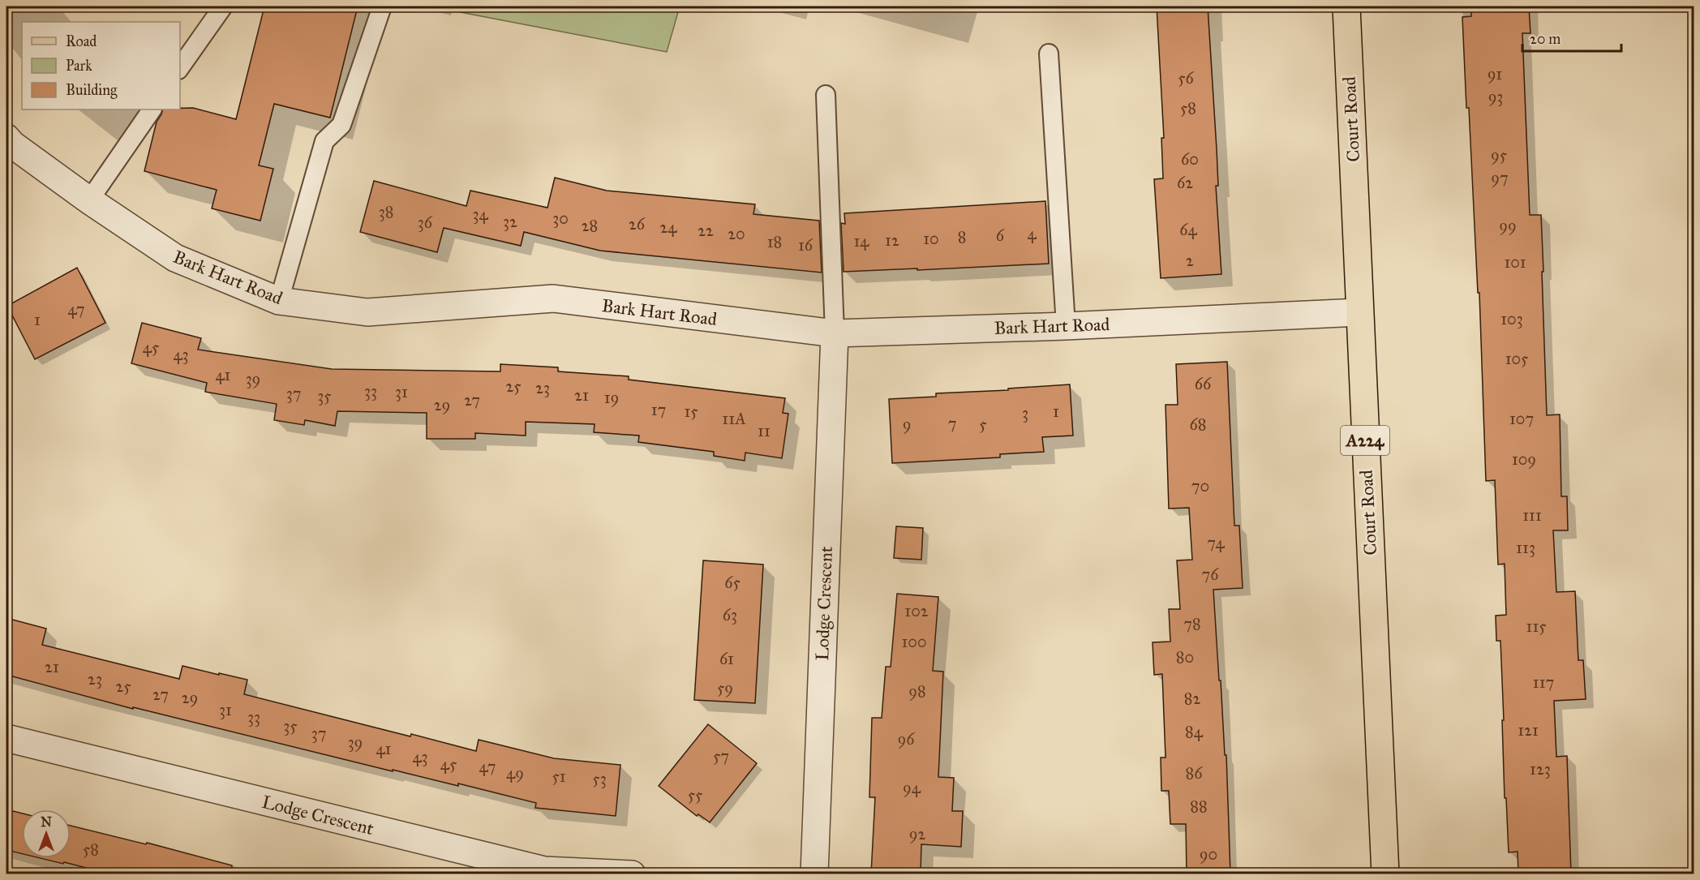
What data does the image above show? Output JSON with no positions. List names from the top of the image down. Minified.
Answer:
{"streets":{"main road":["Court Road","A224"],"street":["Bark Hart Road","Lodge Crescent"]},"crossings":[["Court Road","Bark Hart Road"],["Bark Hart Road","Lodge Crescent"]],"house_numbers":["91","56","93","58","95","60","97","62","38","34","30","32","36","26","28","99","24","64","22","20","4","6","8","10","12","14","18","16","2","101","47","103","1","45","43","105","41","39","66","25","23","33","31","37","21","35","19","27","29","17","15","1","3","11A","107","7","9","5","68","11","109","70","111","74","113","76","65","102","63","78","115","100","80","61","21","23","117","25","59","98","27","29","82","31","33","35","121","84","37","96","39","41","57","43","45","47","123","49","86","51","53","94","55","88","92","58","90"],"legend":["Road","Park","Building"],"scale_bar":"20 m","north":"top"}
